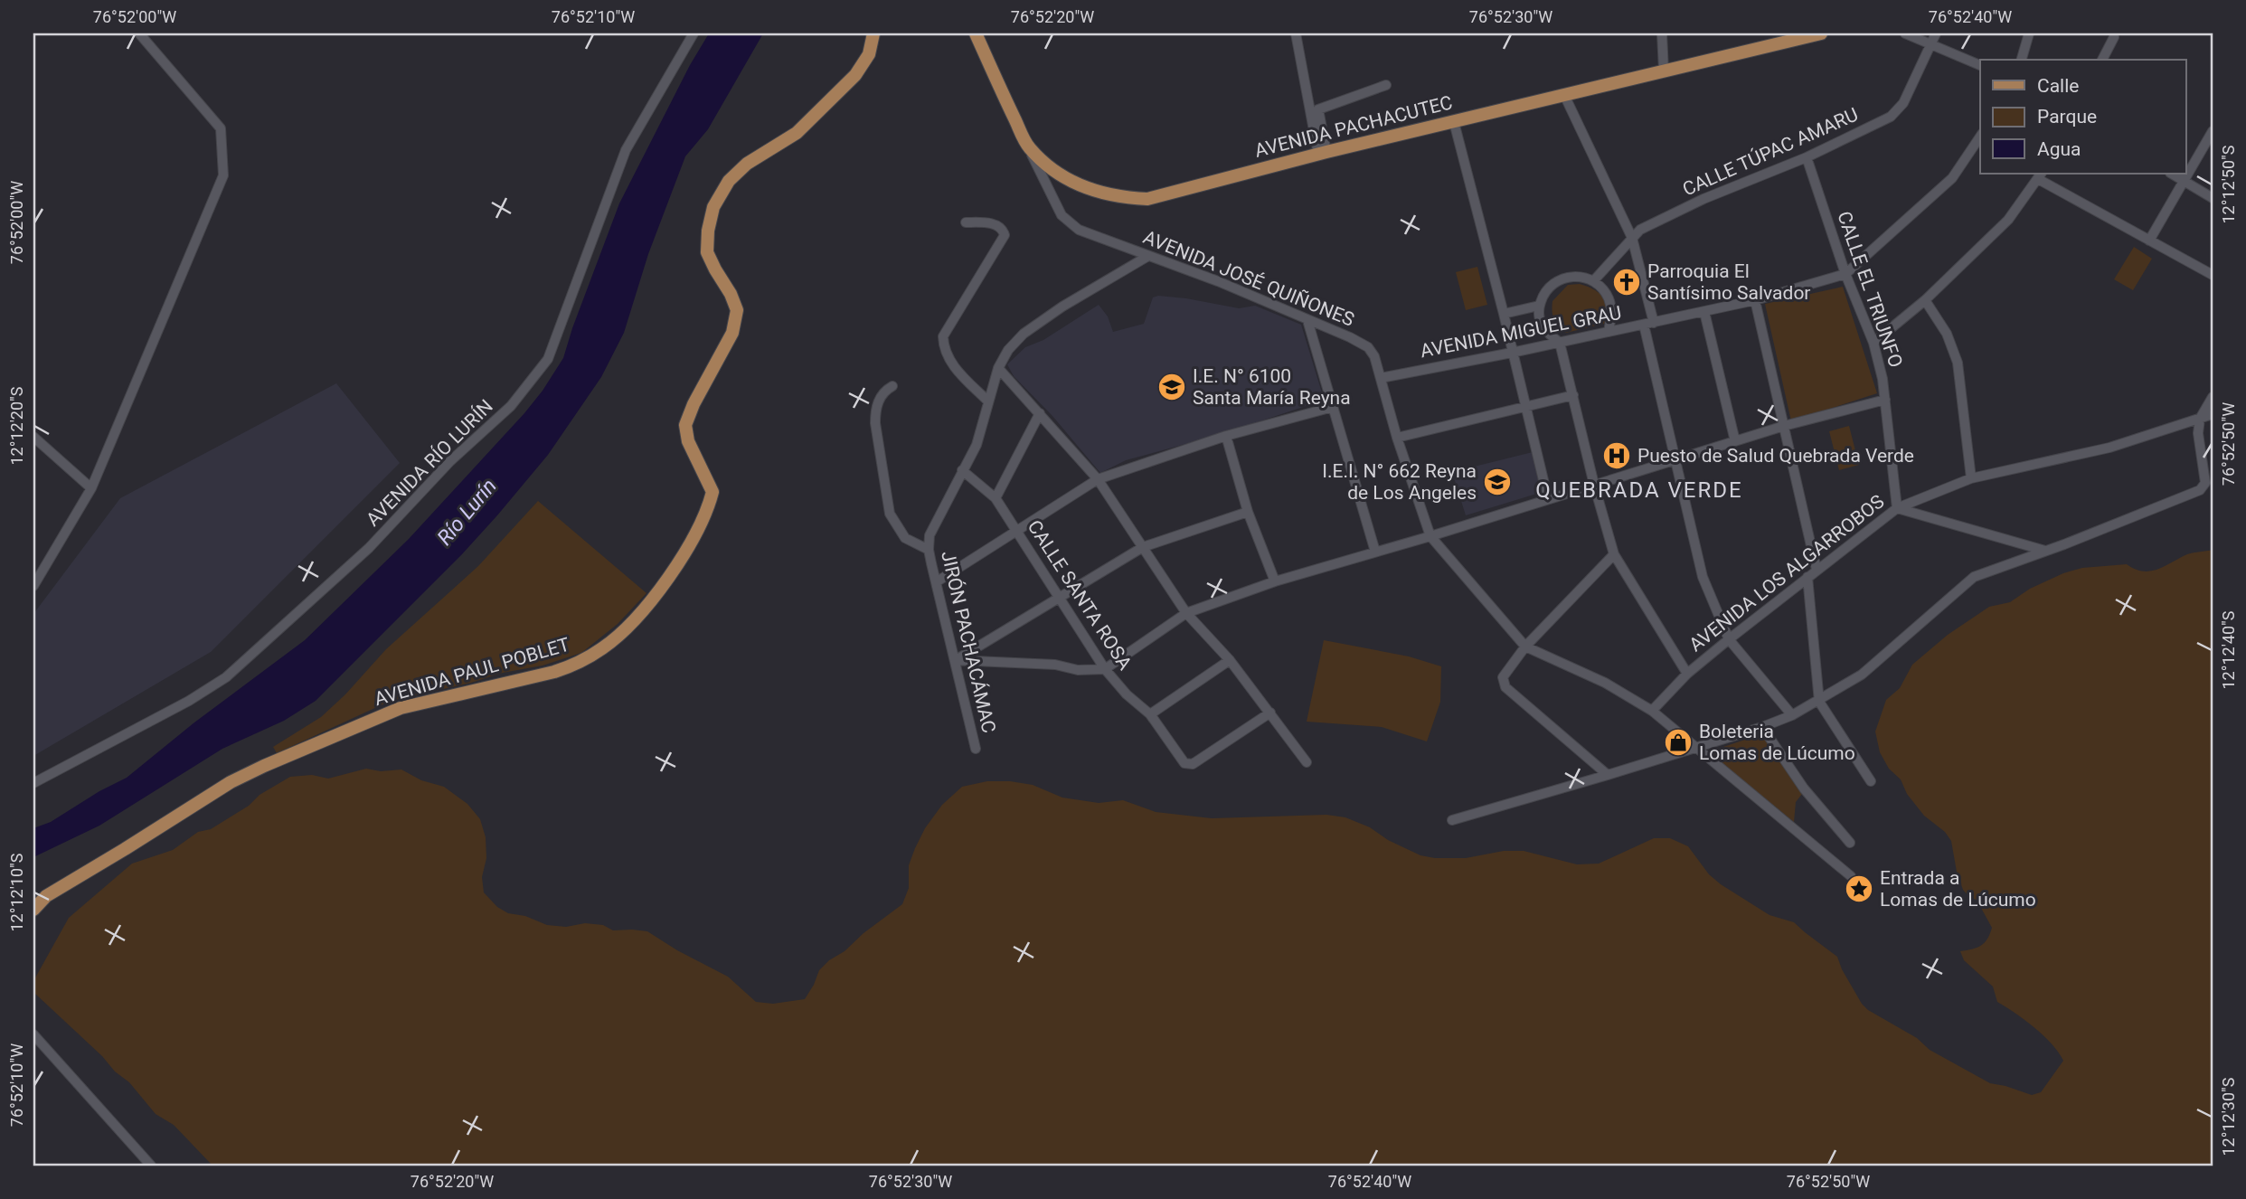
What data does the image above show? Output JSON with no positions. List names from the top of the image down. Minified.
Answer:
{"streets":{"main road":["AVENIDA PACHACUTEC","AVENIDA PAUL POBLET"],"street":["CALLE TÚPAC AMARU","AVENIDA JOSÉ QUIÑONES","CALLE EL TRIUNFO","AVENIDA MIGUEL GRAU","AVENIDA RÍO LURÍN","AVENIDA LOS ALGARROBOS","CALLE SANTA ROSA","JIRÓN PACHACÁMAC"]},"crossings":[["AVENIDA PACHACUTEC","AVENIDA JOSÉ QUIÑONES"],["CALLE TÚPAC AMARU","CALLE EL TRIUNFO"],["CALLE TÚPAC AMARU","AVENIDA MIGUEL GRAU"],["AVENIDA JOSÉ QUIÑONES","AVENIDA MIGUEL GRAU"],["AVENIDA JOSÉ QUIÑONES","AVENIDA LOS ALGARROBOS"],["AVENIDA JOSÉ QUIÑONES","JIRÓN PACHACÁMAC"],["CALLE EL TRIUNFO","AVENIDA MIGUEL GRAU"],["CALLE EL TRIUNFO","AVENIDA LOS ALGARROBOS"],["CALLE SANTA ROSA","JIRÓN PACHACÁMAC"]],"districts":["QUEBRADA VERDE"],"water":["Río Lurín"],"places":{"church":["Parroquia El Santísimo Salvador"],"school or university":["I.E. N° 6100 Santa María Reyna","I.E.I. N° 662 Reyna de Los Angeles"],"hospital":["Puesto de Salud Quebrada Verde"],"shop":["Boleteria Lomas de Lúcumo"],"place":["Entrada a Lomas de Lúcumo"]},"legend":["Calle","Parque","Agua"],"coordinates":["76°52'00\"W","76°52'10\"W","76°52'20\"W","76°52'30\"W","76°52'40\"W","12°12'50\"S","12°12'20\"S","76°52'50\"W","12°12'40\"S","12°12'10\"S","12°12'30\"S"]}
